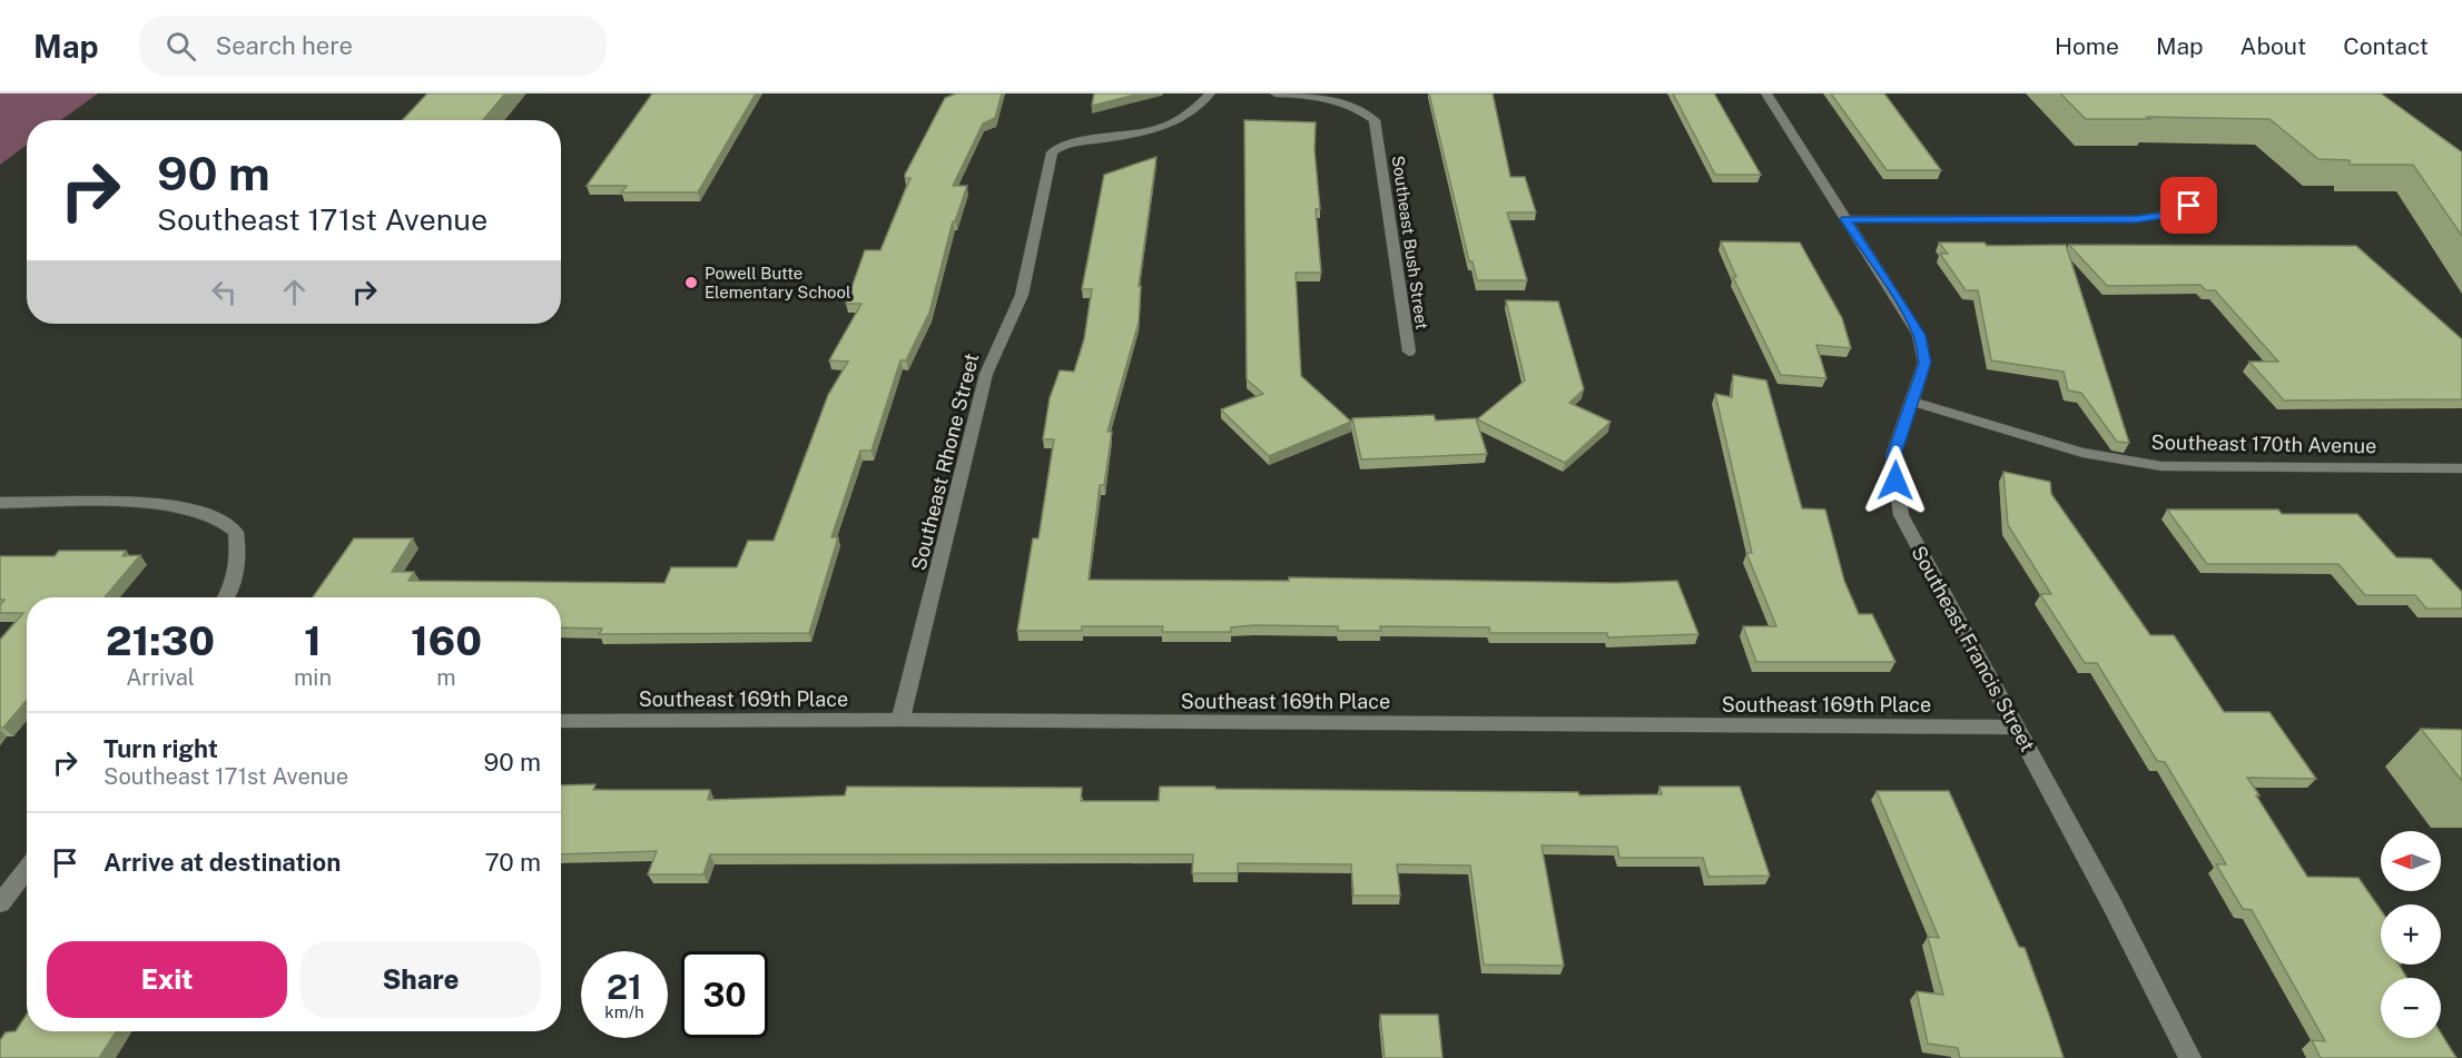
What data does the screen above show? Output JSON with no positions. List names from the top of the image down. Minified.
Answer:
{"streets":{"street":["Southeast Bush Street","Southeast 170th Avenue","Southeast Rhone Street","Southeast Francis Street","Southeast 169th Place"]},"crossings":[["Southeast 170th Avenue","Southeast Francis Street"],["Southeast Rhone Street","Southeast 169th Place"],["Southeast Francis Street","Southeast 169th Place"]],"places":["Powell Butte Elementary School"],"north":"left","page":{"header":"Map","search":"Search here","nav":["Home","Map","About","Contact"],"turn":["90 m","Southeast 171st Avenue"],"eta":["21:30","Arrival","1","min","160","m"],"list":[{"name":"Turn right","note":"Southeast 171st Avenue","value":"90 m"},{"name":"Arrive at destination","value":"70 m"}],"map_buttons":["+","−"],"buttons":["Exit","Share"],"speed":"21 km/h","limit":"30"}}
